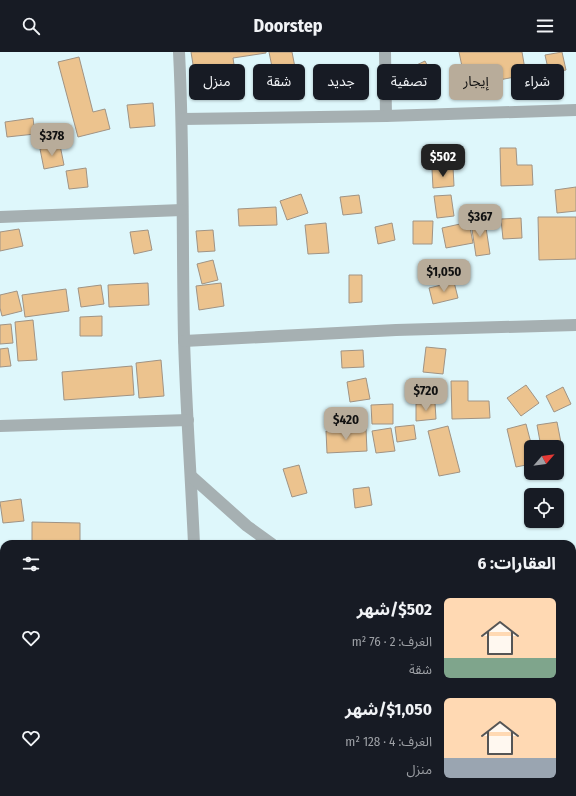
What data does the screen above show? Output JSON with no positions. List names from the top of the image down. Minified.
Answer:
{"north":"top right","page":{"header":"Doorstep","chip":["شراء","إيجار","تصفية","جديد","شقة","منزل"],"price":["$378","$502","$367","$1,050","$720","$420"],"heading":"العقارات: 6","list":[{"name":"$502/شهر","note":"الغرف: 2 · 76 m² · شقة"},{"name":"$1,050/شهر","note":"الغرف: 4 · 128 m² · منزل"}]}}
